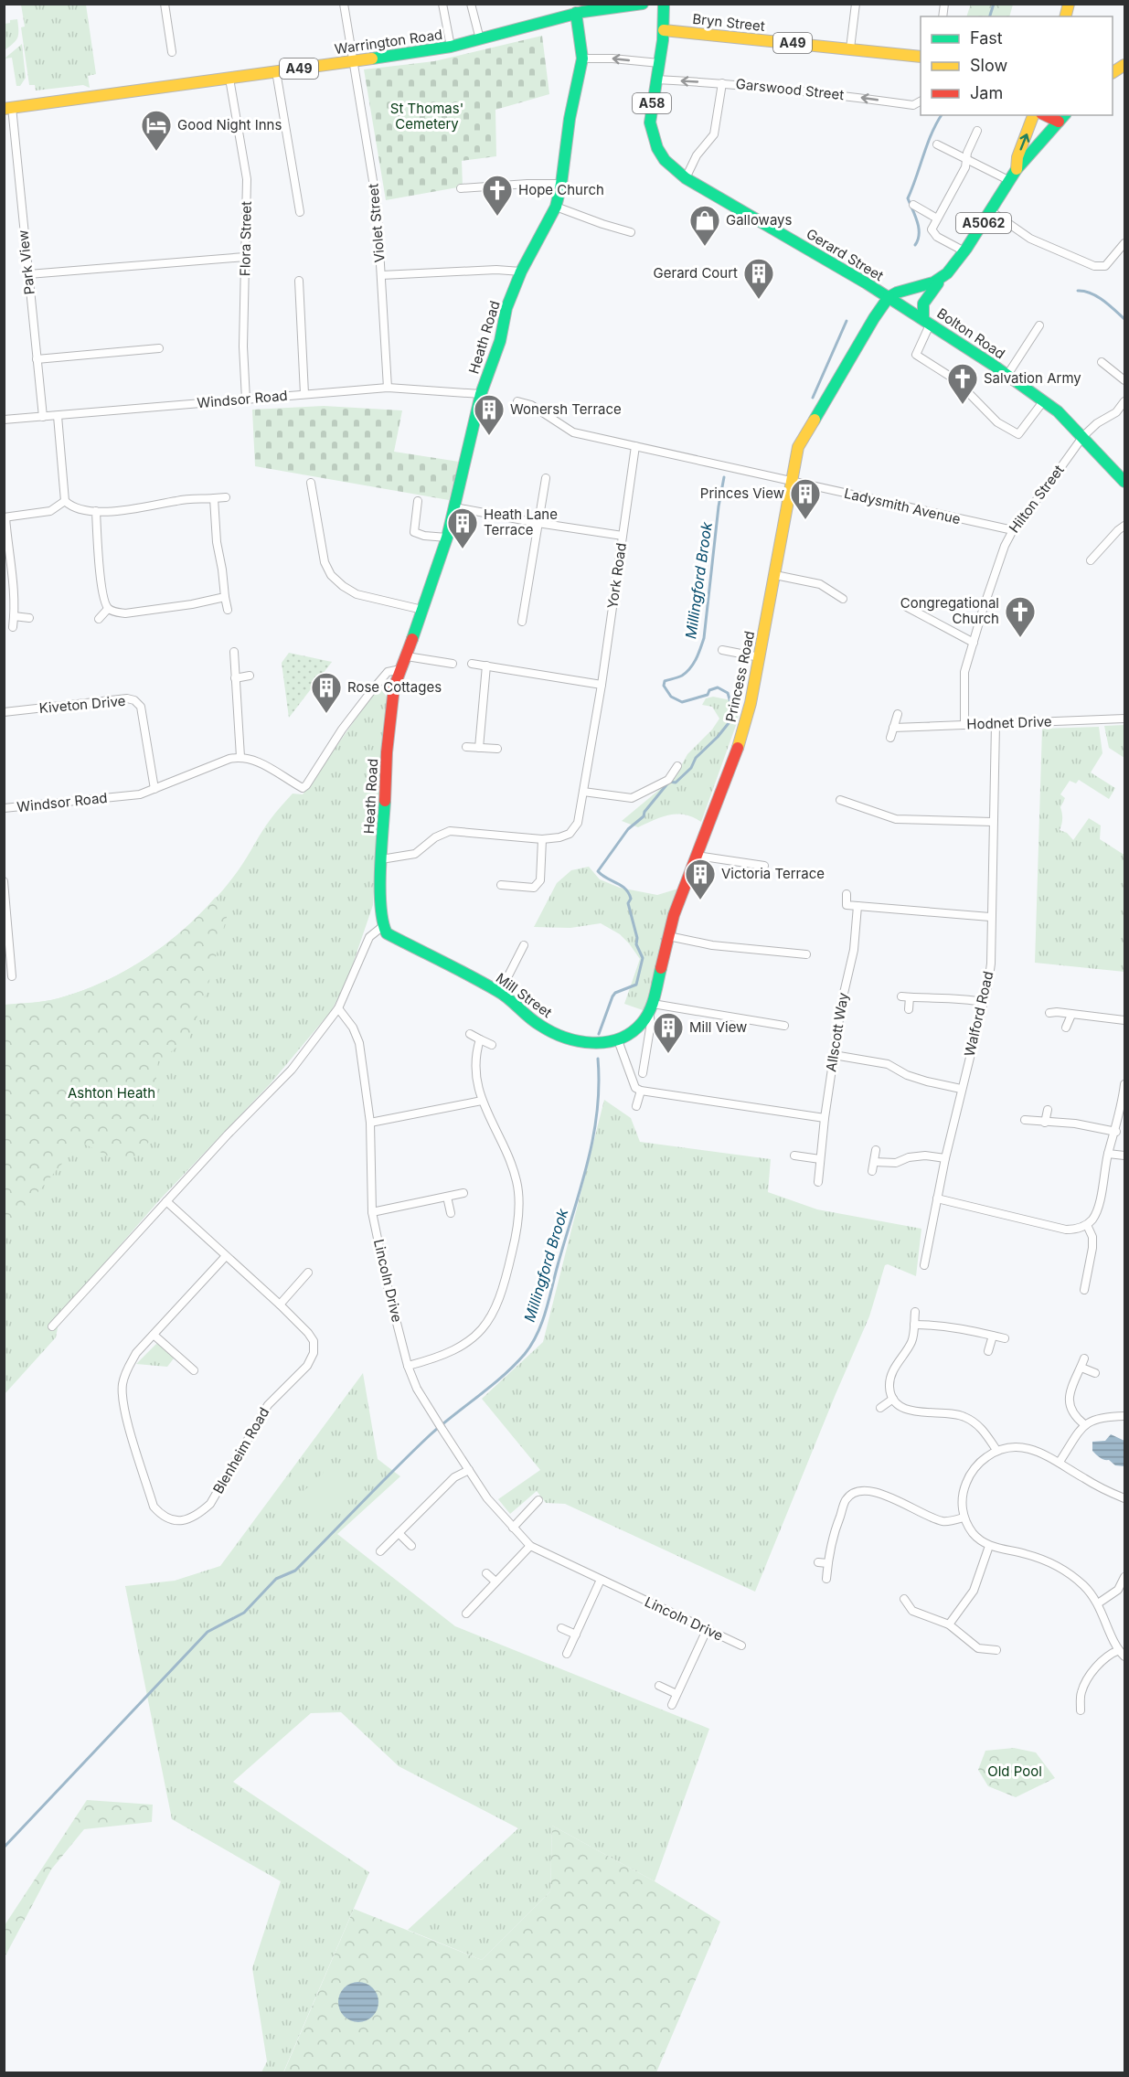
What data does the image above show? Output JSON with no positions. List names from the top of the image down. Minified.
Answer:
{"streets":{"street":["Bryn Street","Warrington Road","A49","Garswood Street","A58","Violet Street","A5062","Flora Street","Gerard Street","Park View","Bolton Road","Heath Road","Windsor Road","Hilton Street","Ladysmith Avenue","York Road","Princess Road","Kiveton Drive","Hodnet Drive","Mill Street","Walford Road","Allscott Way","Lincoln Drive","Blenheim Road"]},"crossings":[["Bryn Street","Gerard Street"],["Warrington Road","Violet Street"],["Warrington Road","Flora Street"],["Warrington Road","Park View"],["Warrington Road","Heath Road"],["Garswood Street","Gerard Street"],["Violet Street","Windsor Road"],["A5062","Gerard Street"],["A5062","Bolton Road"],["A5062","Princess Road"],["Flora Street","Windsor Road"],["Gerard Street","Bolton Road"],["Gerard Street","Princess Road"],["Park View","Windsor Road"],["Bolton Road","Hilton Street"],["Heath Road","Windsor Road"],["Heath Road","York Road"],["Heath Road","Mill Street"],["Windsor Road","Kiveton Drive"],["Hilton Street","Ladysmith Avenue"],["Hilton Street","Hodnet Drive"],["Ladysmith Avenue","Princess Road"],["Hodnet Drive","Walford Road"]],"one_way":["Garswood Street"],"water":["Millingford Brook"],"parks":["St Thomas' Cemetery","Ashton Heath","Old Pool"],"places":{"hotel":["Good Night Inns"],"church":["Hope Church","Salvation Army","Congregational Church"],"shop":["Galloways"],"building":["Gerard Court","Wonersh Terrace","Princes View","Heath Lane Terrace","Rose Cottages","Victoria Terrace","Mill View"]},"legend":["Fast","Slow","Jam"]}
